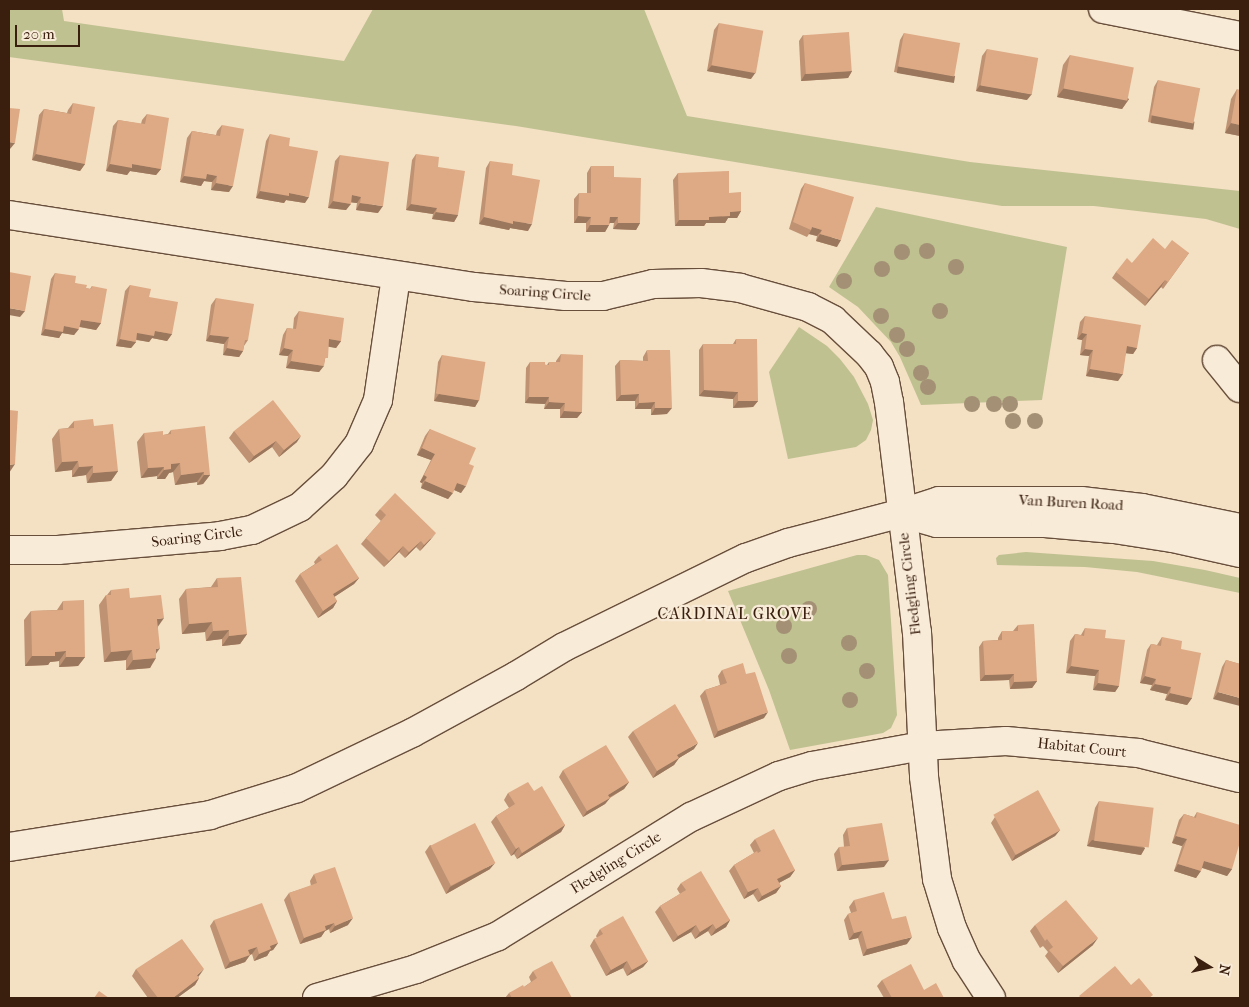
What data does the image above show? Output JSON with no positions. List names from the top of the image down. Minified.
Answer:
{"streets":{"street":["Soaring Circle","Van Buren Road","Fledgling Circle","Habitat Court"]},"crossings":[["Soaring Circle","Van Buren Road"],["Soaring Circle","Fledgling Circle"],["Van Buren Road","Fledgling Circle"],["Fledgling Circle","Habitat Court"]],"districts":["CARDINAL GROVE"],"scale_bar":"20 m","north":"right"}
